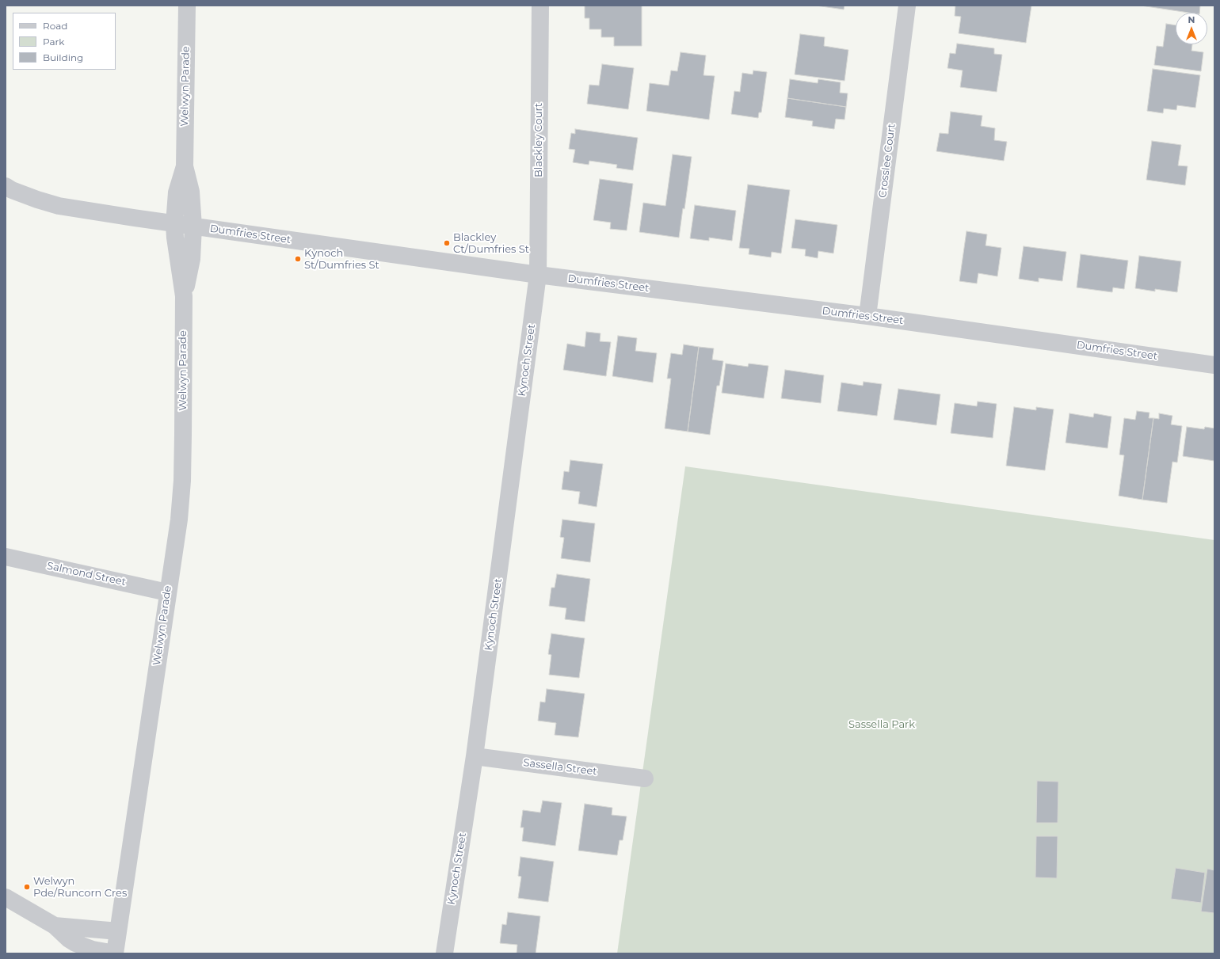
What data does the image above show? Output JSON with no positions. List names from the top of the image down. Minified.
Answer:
{"streets":{"street":["Welwyn Parade","Blackley Court","Crosslee Court","Dumfries Street","Kynoch Street","Salmond Street","Sassella Street"]},"crossings":[["Welwyn Parade","Dumfries Street"],["Welwyn Parade","Salmond Street"],["Blackley Court","Dumfries Street"],["Blackley Court","Kynoch Street"],["Crosslee Court","Dumfries Street"],["Dumfries Street","Kynoch Street"],["Kynoch Street","Sassella Street"]],"parks":["Sassella Park"],"places":["Blackley Ct/Dumfries St","Kynoch St/Dumfries St","Welwyn Pde/Runcorn Cres"],"legend":["Road","Park","Building"],"north":"top"}
